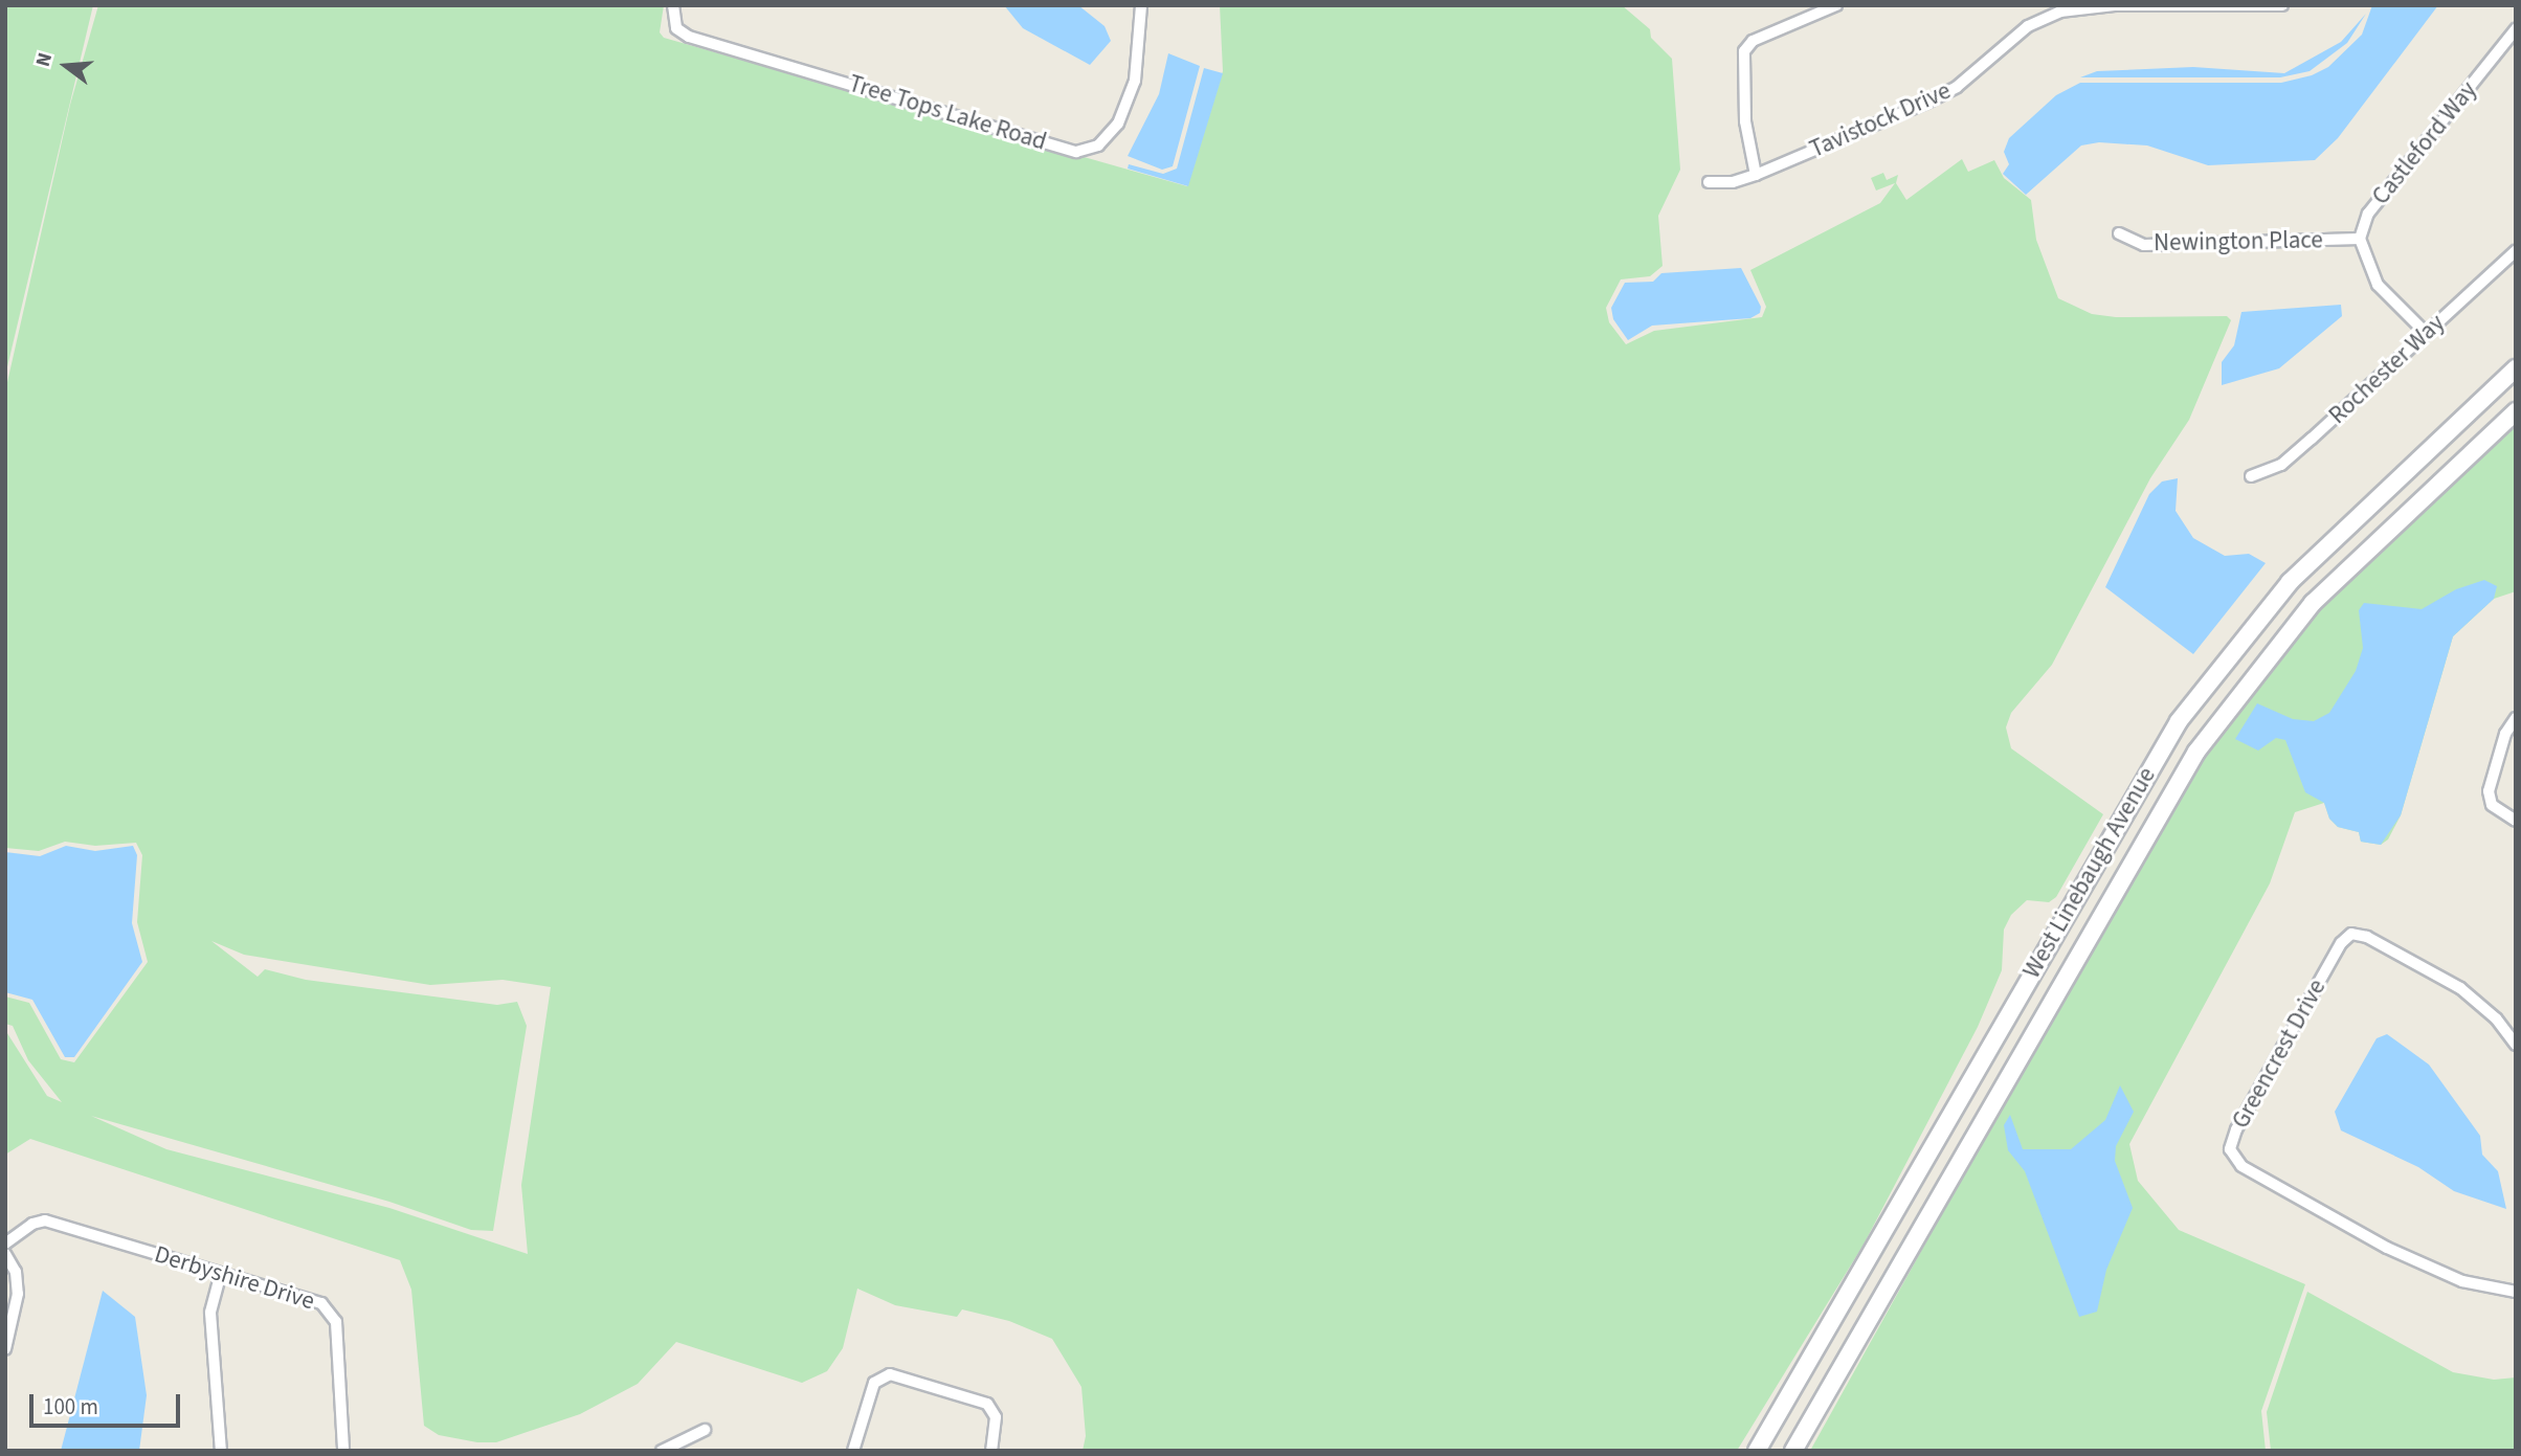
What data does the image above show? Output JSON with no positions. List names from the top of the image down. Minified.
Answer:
{"streets":{"main road":["West Linebaugh Avenue"],"street":["Tree Tops Lake Road","Tavistock Drive","Castleford Way","Newington Place","Rochester Way","Greencrest Drive","Derbyshire Drive"]},"crossings":[["Castleford Way","Newington Place"]],"scale_bar":"100 m","north":"left"}
